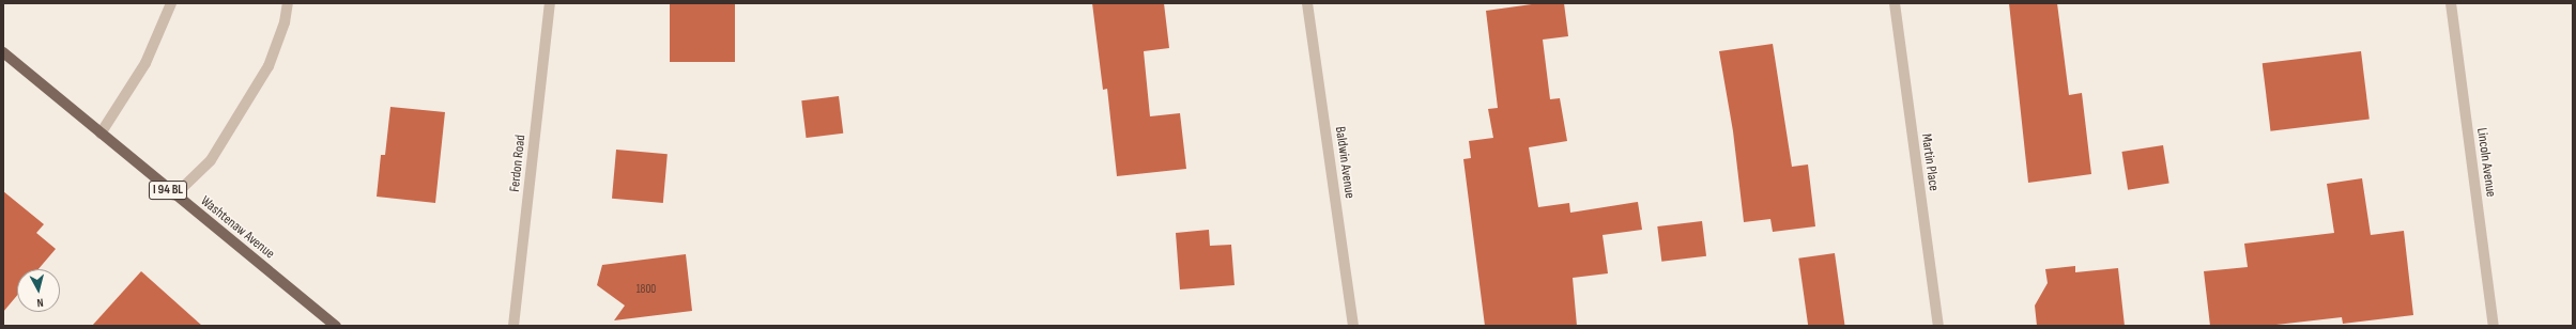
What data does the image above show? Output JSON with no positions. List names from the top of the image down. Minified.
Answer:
{"streets":{"main road":["I 94 BL","Washtenaw Avenue"],"street":["Baldwin Avenue","Martin Place","Lincoln Avenue","Ferdon Road"]},"house_numbers":["1800"],"north":"bottom"}
